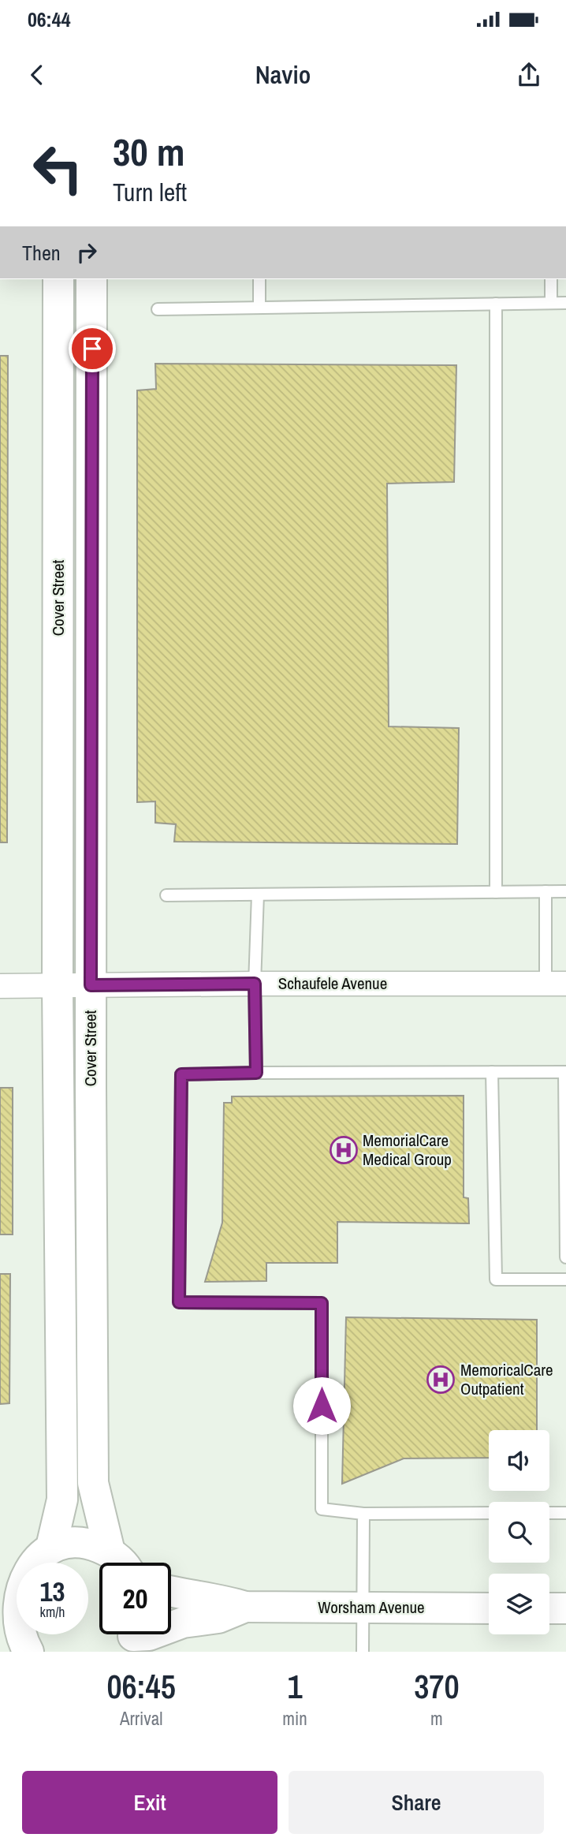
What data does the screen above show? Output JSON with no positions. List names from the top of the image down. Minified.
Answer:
{"streets":{"street":["Cover Street","Schaufele Avenue","Worsham Avenue"]},"crossings":[["Cover Street","Schaufele Avenue"]],"places":{"hospital":["MemorialCare Medical Group","MemoricalCare Outpatient"]},"page":{"status":"06:44","header":"Navio","turn":["30 m","Turn left"],"then":"Then","speed":"13 km/h","limit":"20","eta":["06:45","Arrival","1","min","370","m"],"buttons":["Exit","Share"]}}
